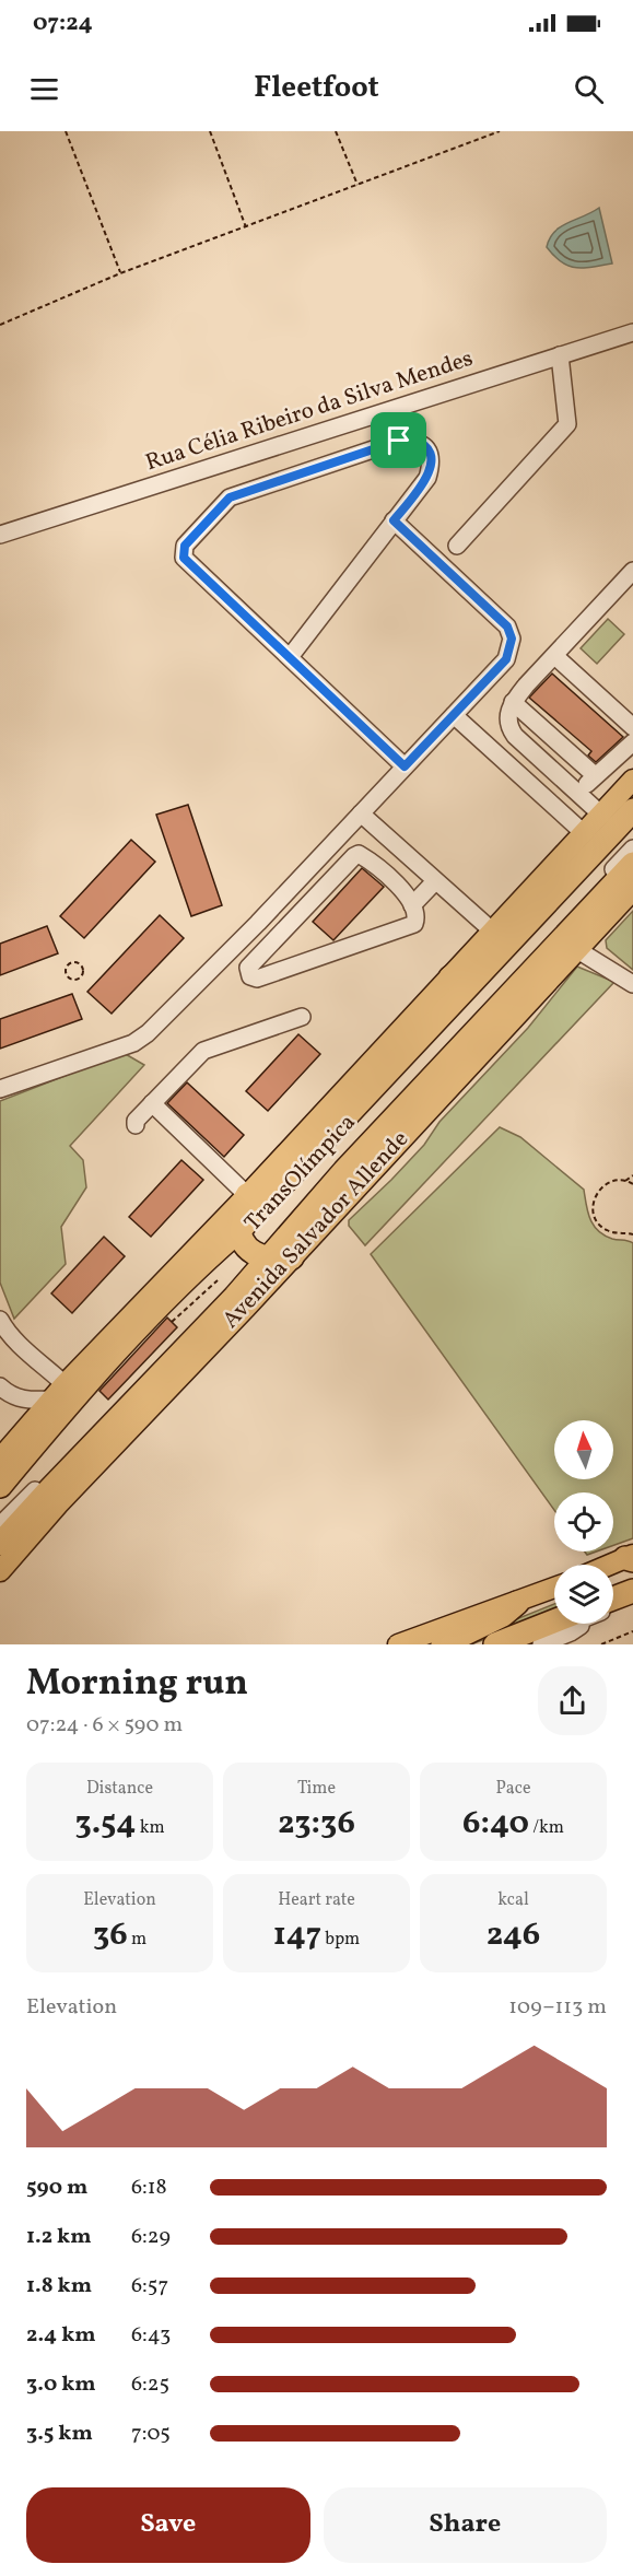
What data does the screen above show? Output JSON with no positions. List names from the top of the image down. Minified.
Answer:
{"streets":{"highway":["Avenida Salvador Allende"],"street":["Rua Célia Ribeiro da Silva Mendes","TransOlímpica"]},"crossings":[["TransOlímpica","Avenida Salvador Allende"]],"north":"top","page":{"status":"07:24","header":"Fleetfoot","heading":["Morning run","07:24 · 6 × 590 m"],"stats":[["Distance","3.54 km"],["Time","23:36"],["Pace","6:40 /km"],["Elevation","36 m"],["Heart rate","147 bpm"],["kcal","246"]],"chart":["Elevation","109–113 m"],"list":[{"name":"590 m","note":"6:18"},{"name":"1.2 km","note":"6:29"},{"name":"1.8 km","note":"6:57"},{"name":"2.4 km","note":"6:43"},{"name":"3.0 km","note":"6:25"},{"name":"3.5 km","note":"7:05"}],"buttons":["Save","Share"]}}
